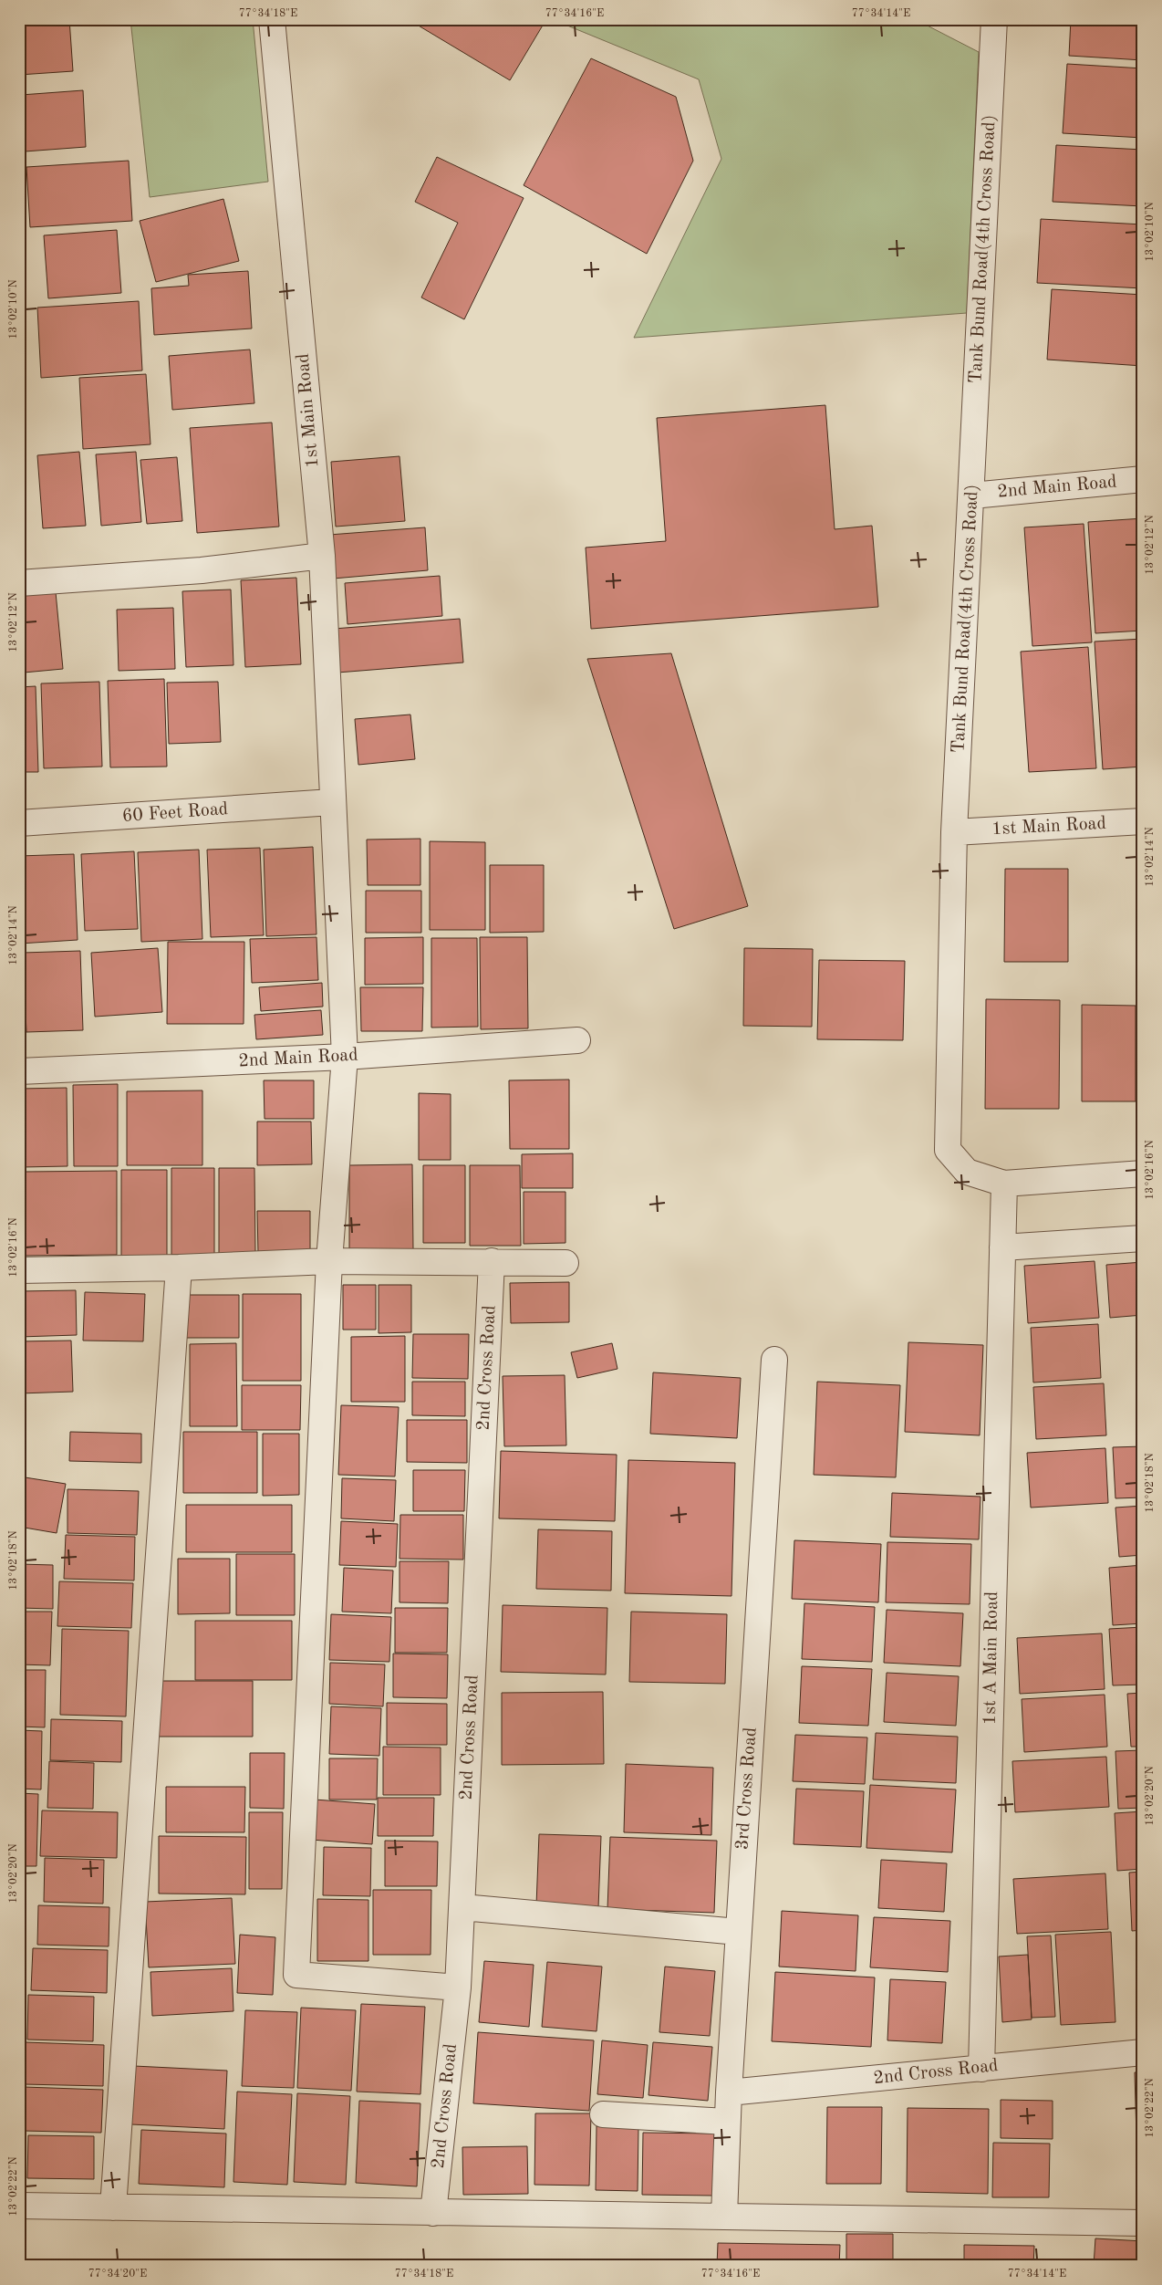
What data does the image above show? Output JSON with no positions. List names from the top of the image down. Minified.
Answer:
{"streets":{"street":["Tank Bund Road(4th Cross Road)","1st Main Road","2nd Main Road","60 Feet Road","2nd Cross Road","1st A Main Road","3rd Cross Road"]},"crossings":[["Tank Bund Road(4th Cross Road)","1st Main Road"],["Tank Bund Road(4th Cross Road)","2nd Main Road"],["Tank Bund Road(4th Cross Road)","1st A Main Road"],["1st Main Road","2nd Main Road"],["1st Main Road","60 Feet Road"],["1st Main Road","2nd Cross Road"],["2nd Cross Road","1st A Main Road"],["2nd Cross Road","3rd Cross Road"]],"coordinates":["77°34'18\"E","77°34'16\"E","77°34'14\"E","13°02'10\"N","13°02'12\"N","13°02'14\"N","13°02'16\"N","13°02'18\"N","13°02'20\"N","13°02'22\"N","77°34'20\"E"]}
